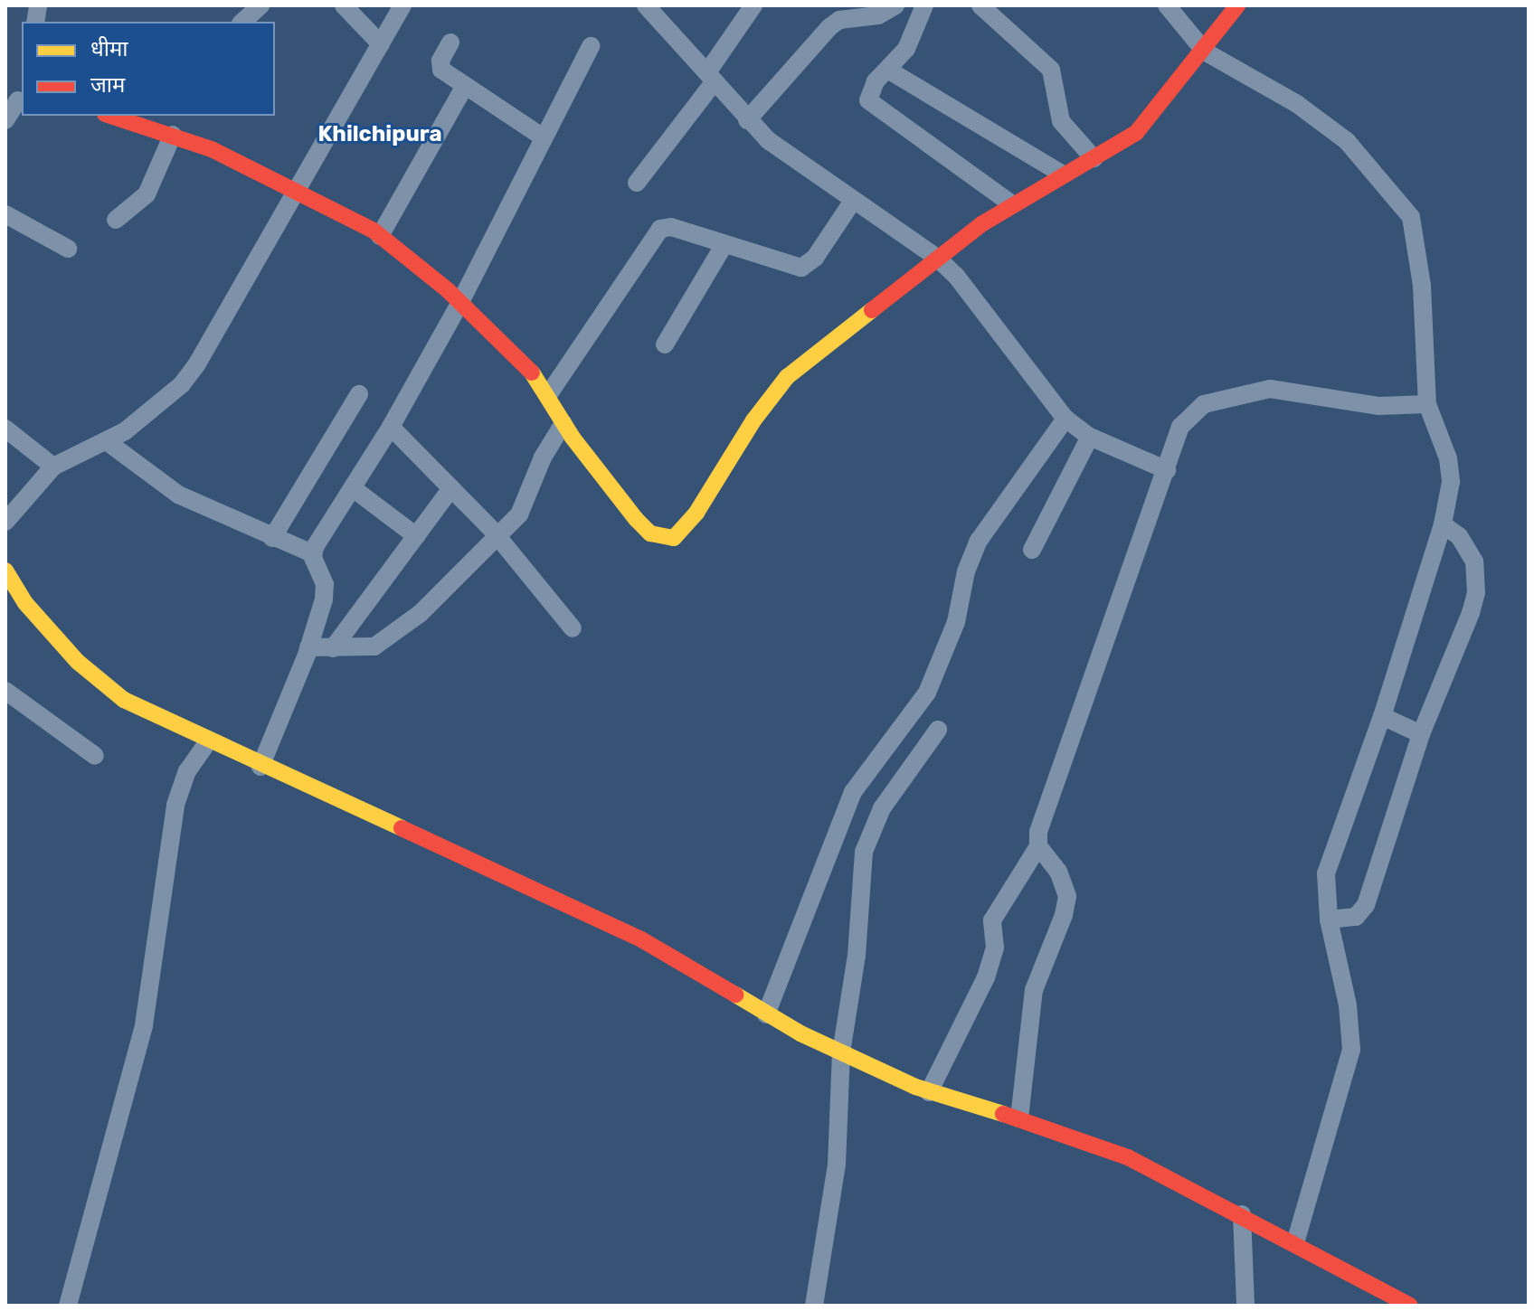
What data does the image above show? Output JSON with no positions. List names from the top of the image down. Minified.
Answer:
{"districts":["Khilchipura"],"legend":["धीमा","जाम"]}
